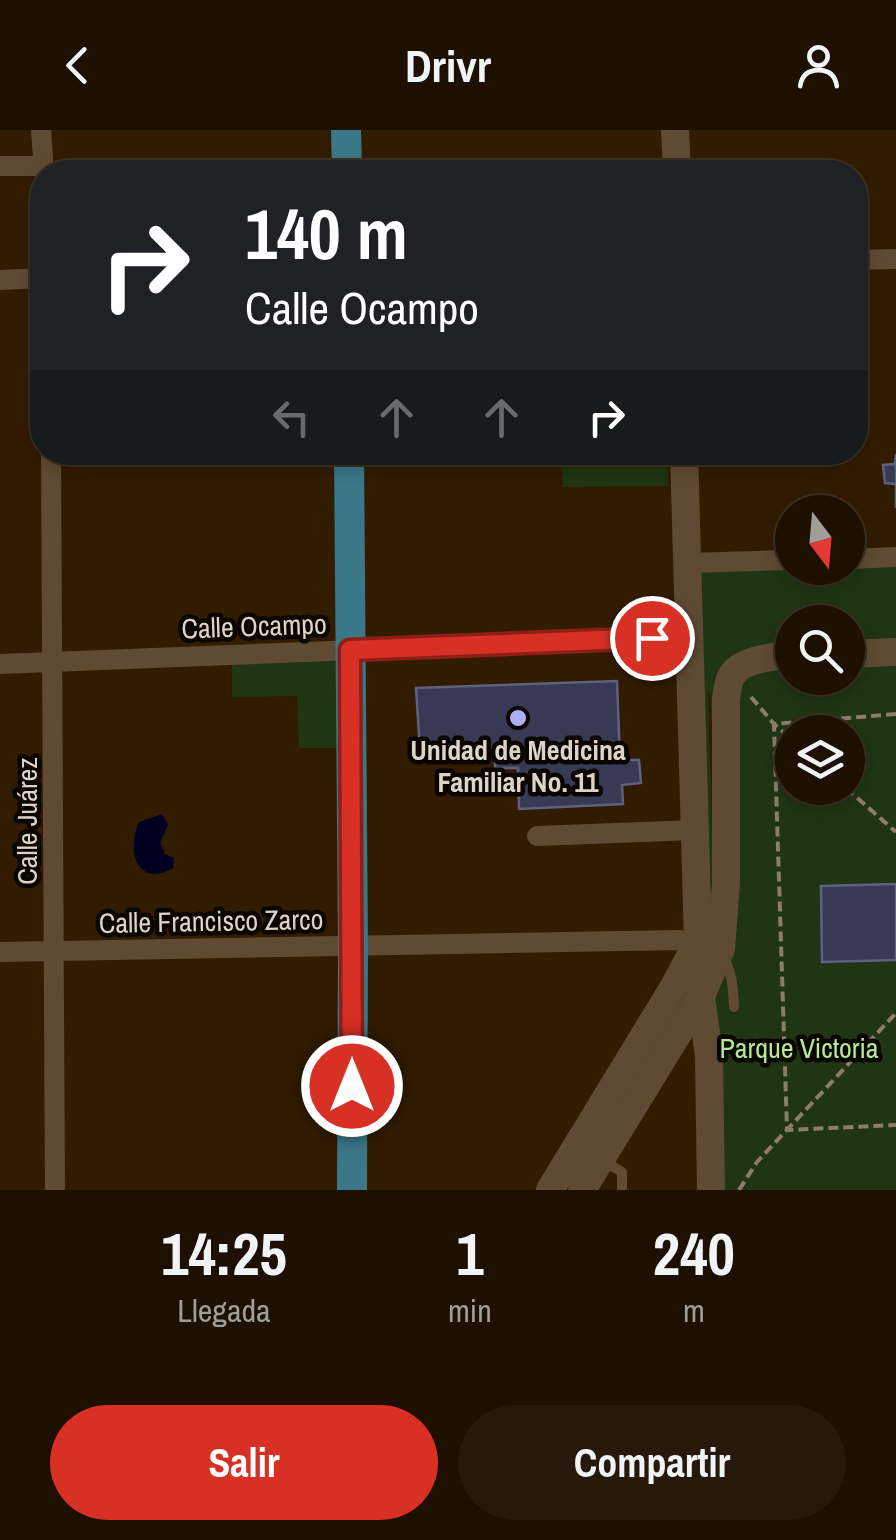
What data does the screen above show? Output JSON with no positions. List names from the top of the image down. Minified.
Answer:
{"streets":{"street":["Calle Ocampo","Calle Juárez","Calle Francisco Zarco"]},"crossings":[["Calle Ocampo","Calle Juárez"],["Calle Juárez","Calle Francisco Zarco"]],"parks":["Parque Victoria"],"places":["Unidad de Medicina Familiar No. 11"],"north":"bottom","page":{"header":"Drivr","turn":["140 m","Calle Ocampo"],"eta":["14:25","Llegada","1","min","240","m"],"buttons":["Salir","Compartir"]}}
